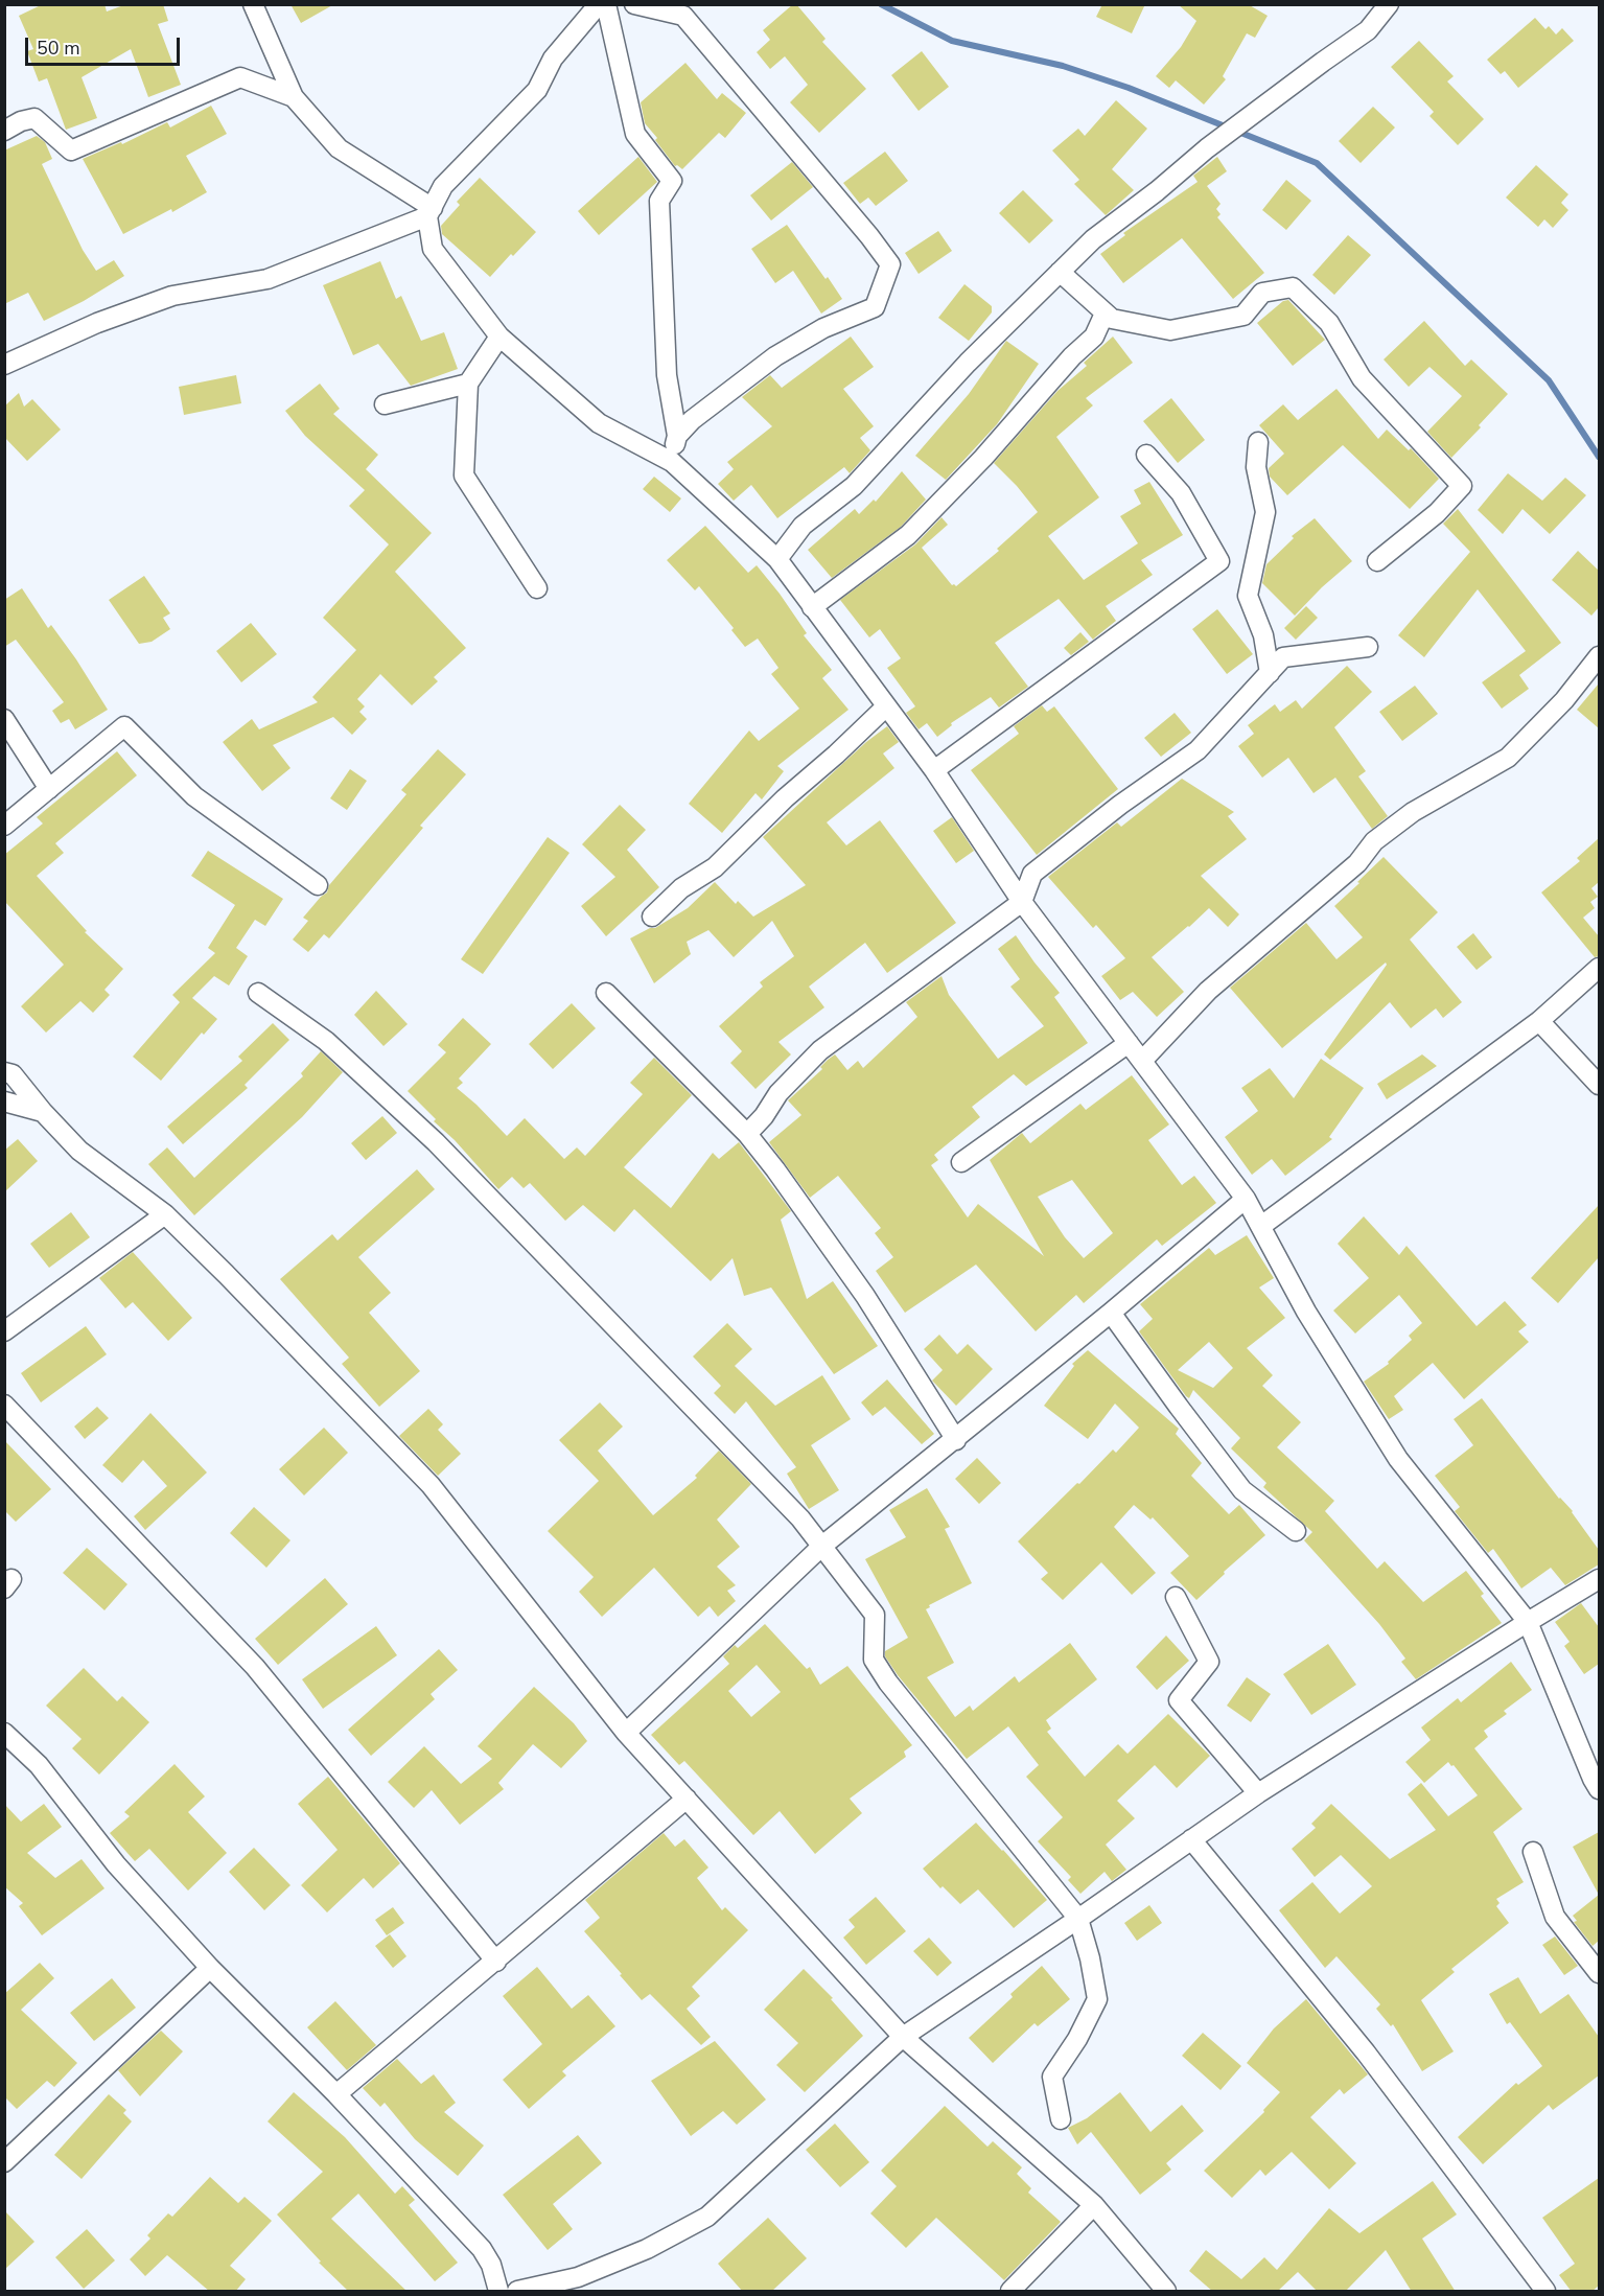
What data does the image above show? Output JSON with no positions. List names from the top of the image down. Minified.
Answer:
{"scale_bar":"50 m"}
